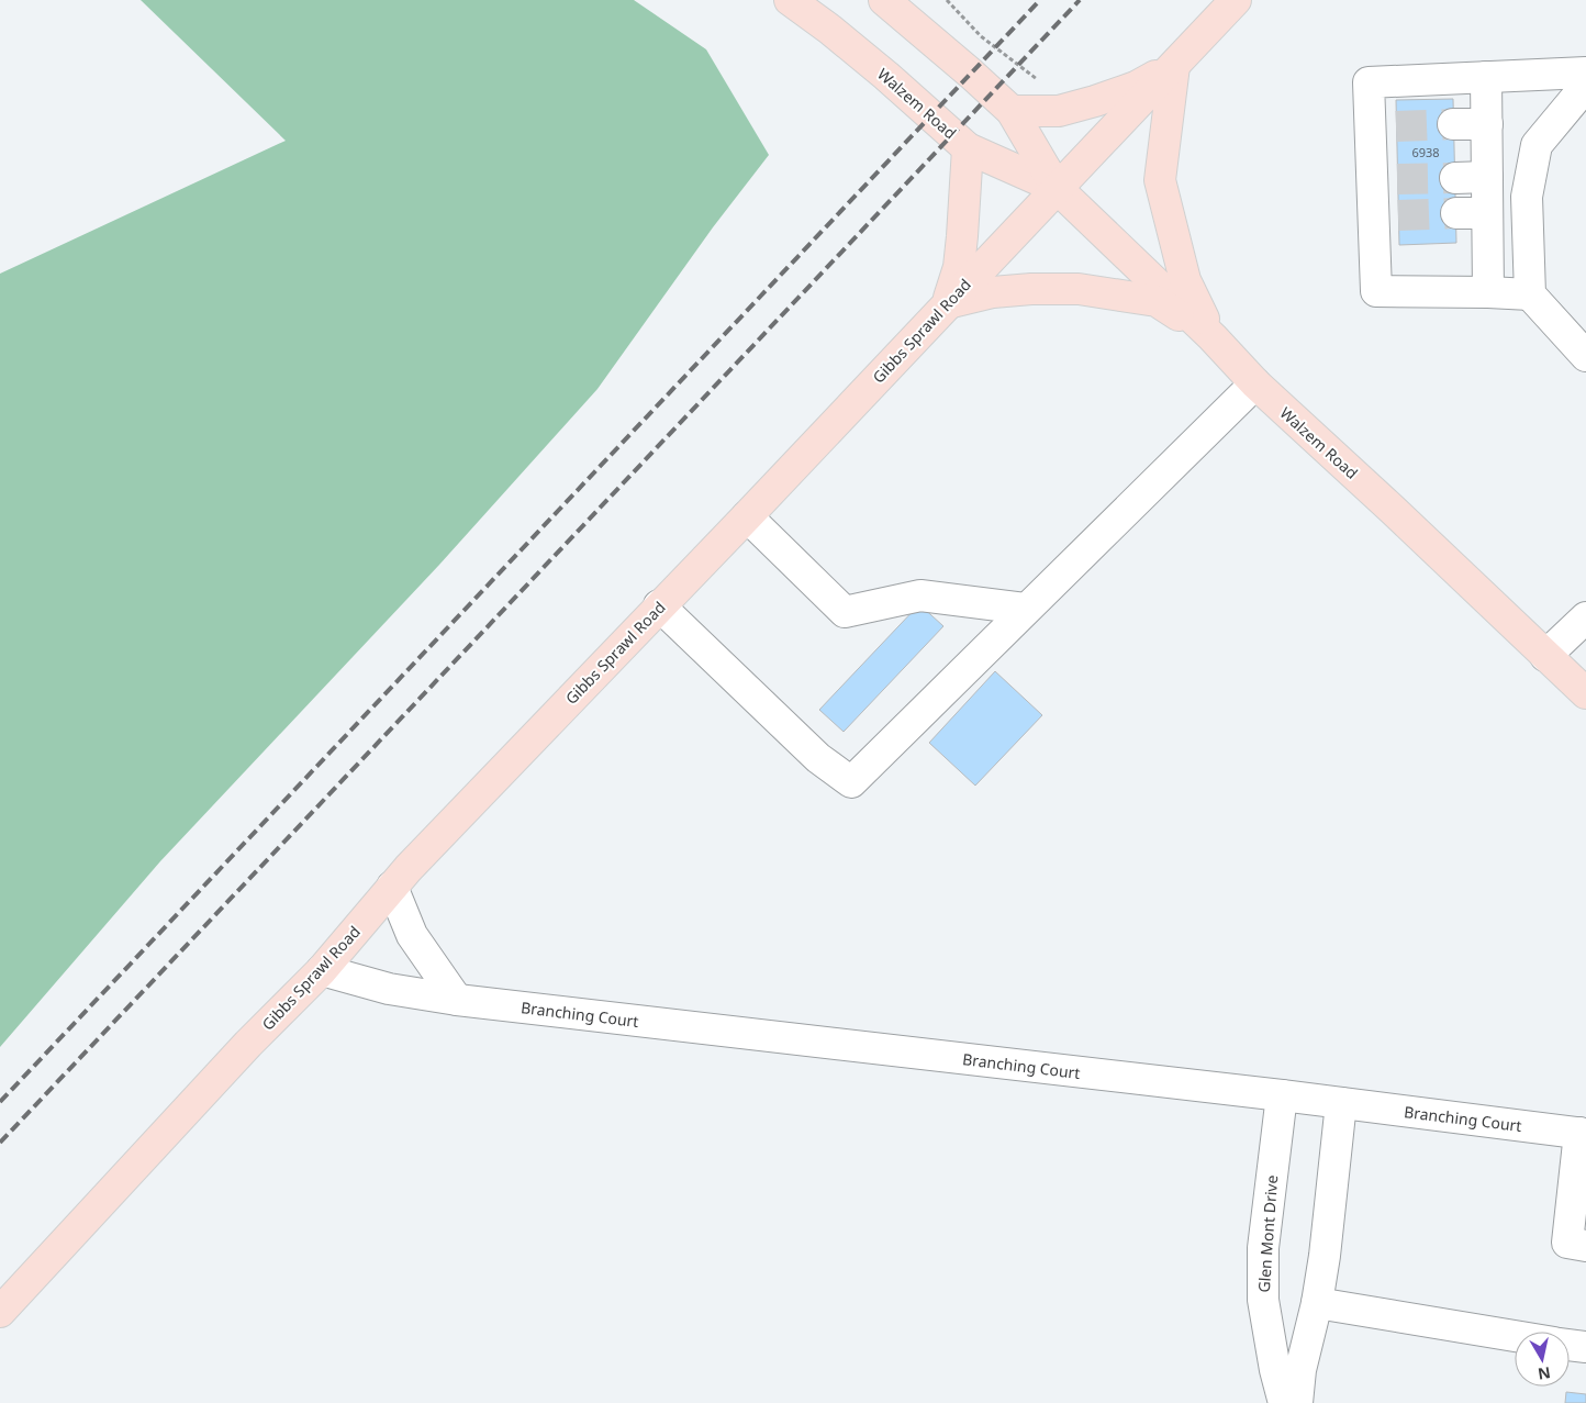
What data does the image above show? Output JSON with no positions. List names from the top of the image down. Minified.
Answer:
{"streets":{"main road":["Walzem Road","Gibbs Sprawl Road"],"street":["Branching Court","Glen Mont Drive"]},"crossings":[["Walzem Road","Gibbs Sprawl Road"],["Gibbs Sprawl Road","Branching Court"],["Branching Court","Glen Mont Drive"]],"house_numbers":["6938"],"north":"bottom"}
